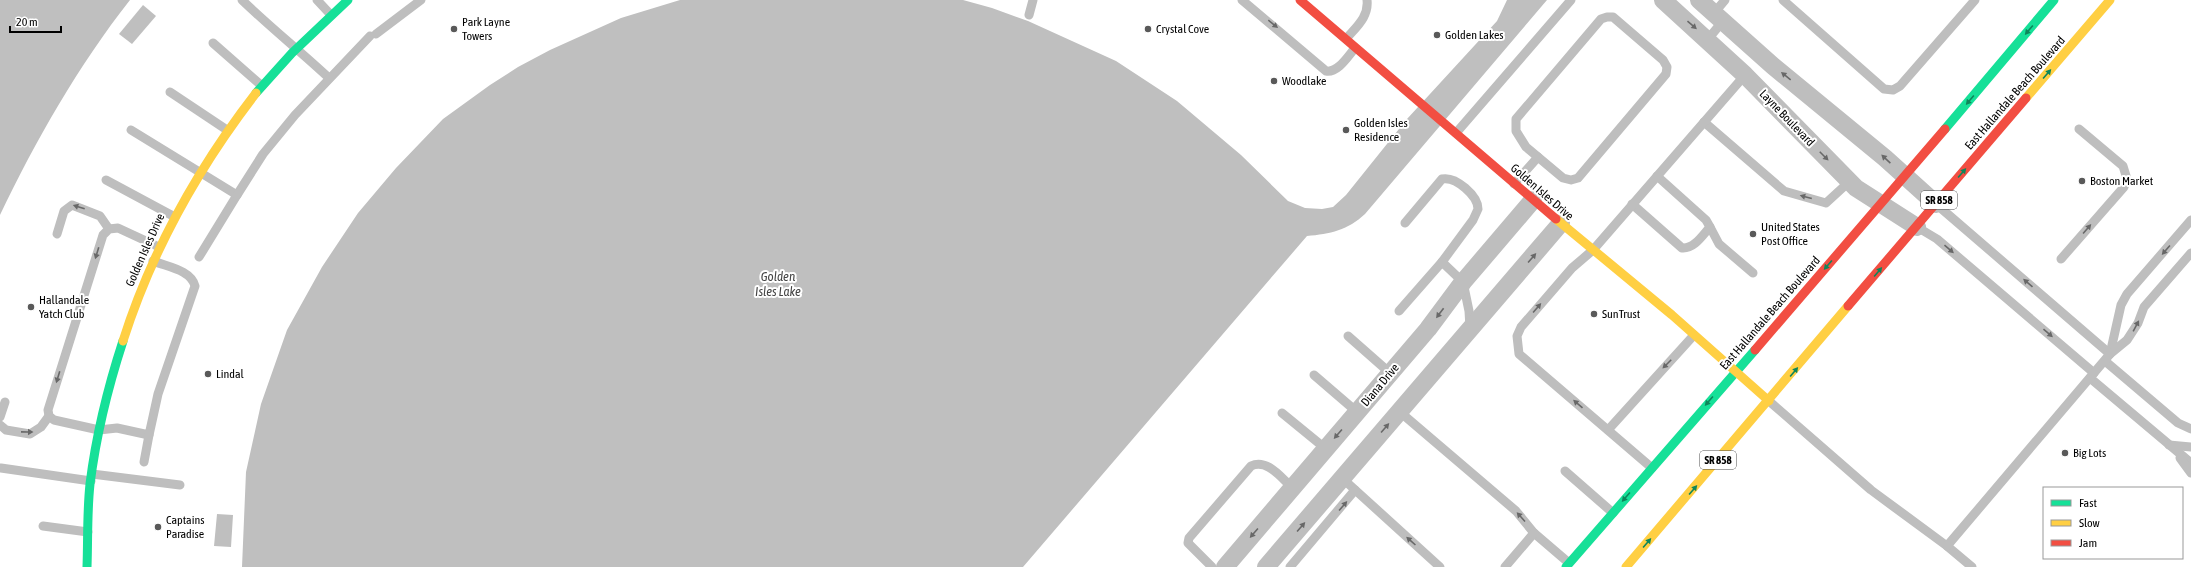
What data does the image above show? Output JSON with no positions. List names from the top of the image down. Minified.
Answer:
{"streets":{"main road":["East Hallandale Beach Boulevard","Golden Isles Drive","SR 858"],"street":["Layne Boulevard","Diana Drive"]},"crossings":[["East Hallandale Beach Boulevard","Layne Boulevard"],["East Hallandale Beach Boulevard","Golden Isles Drive"],["Golden Isles Drive","Diana Drive"]],"water":["Golden Isles Lake"],"places":["Park Layne Towers","Crystal Cove","Golden Lakes","Woodlake","Golden Isles Residence","Boston Market","United States Post Office","Hallandale Yatch Club","SunTrust","Lindal","Big Lots","Captains Paradise"],"legend":["Fast","Slow","Jam"],"scale_bar":"20 m"}
